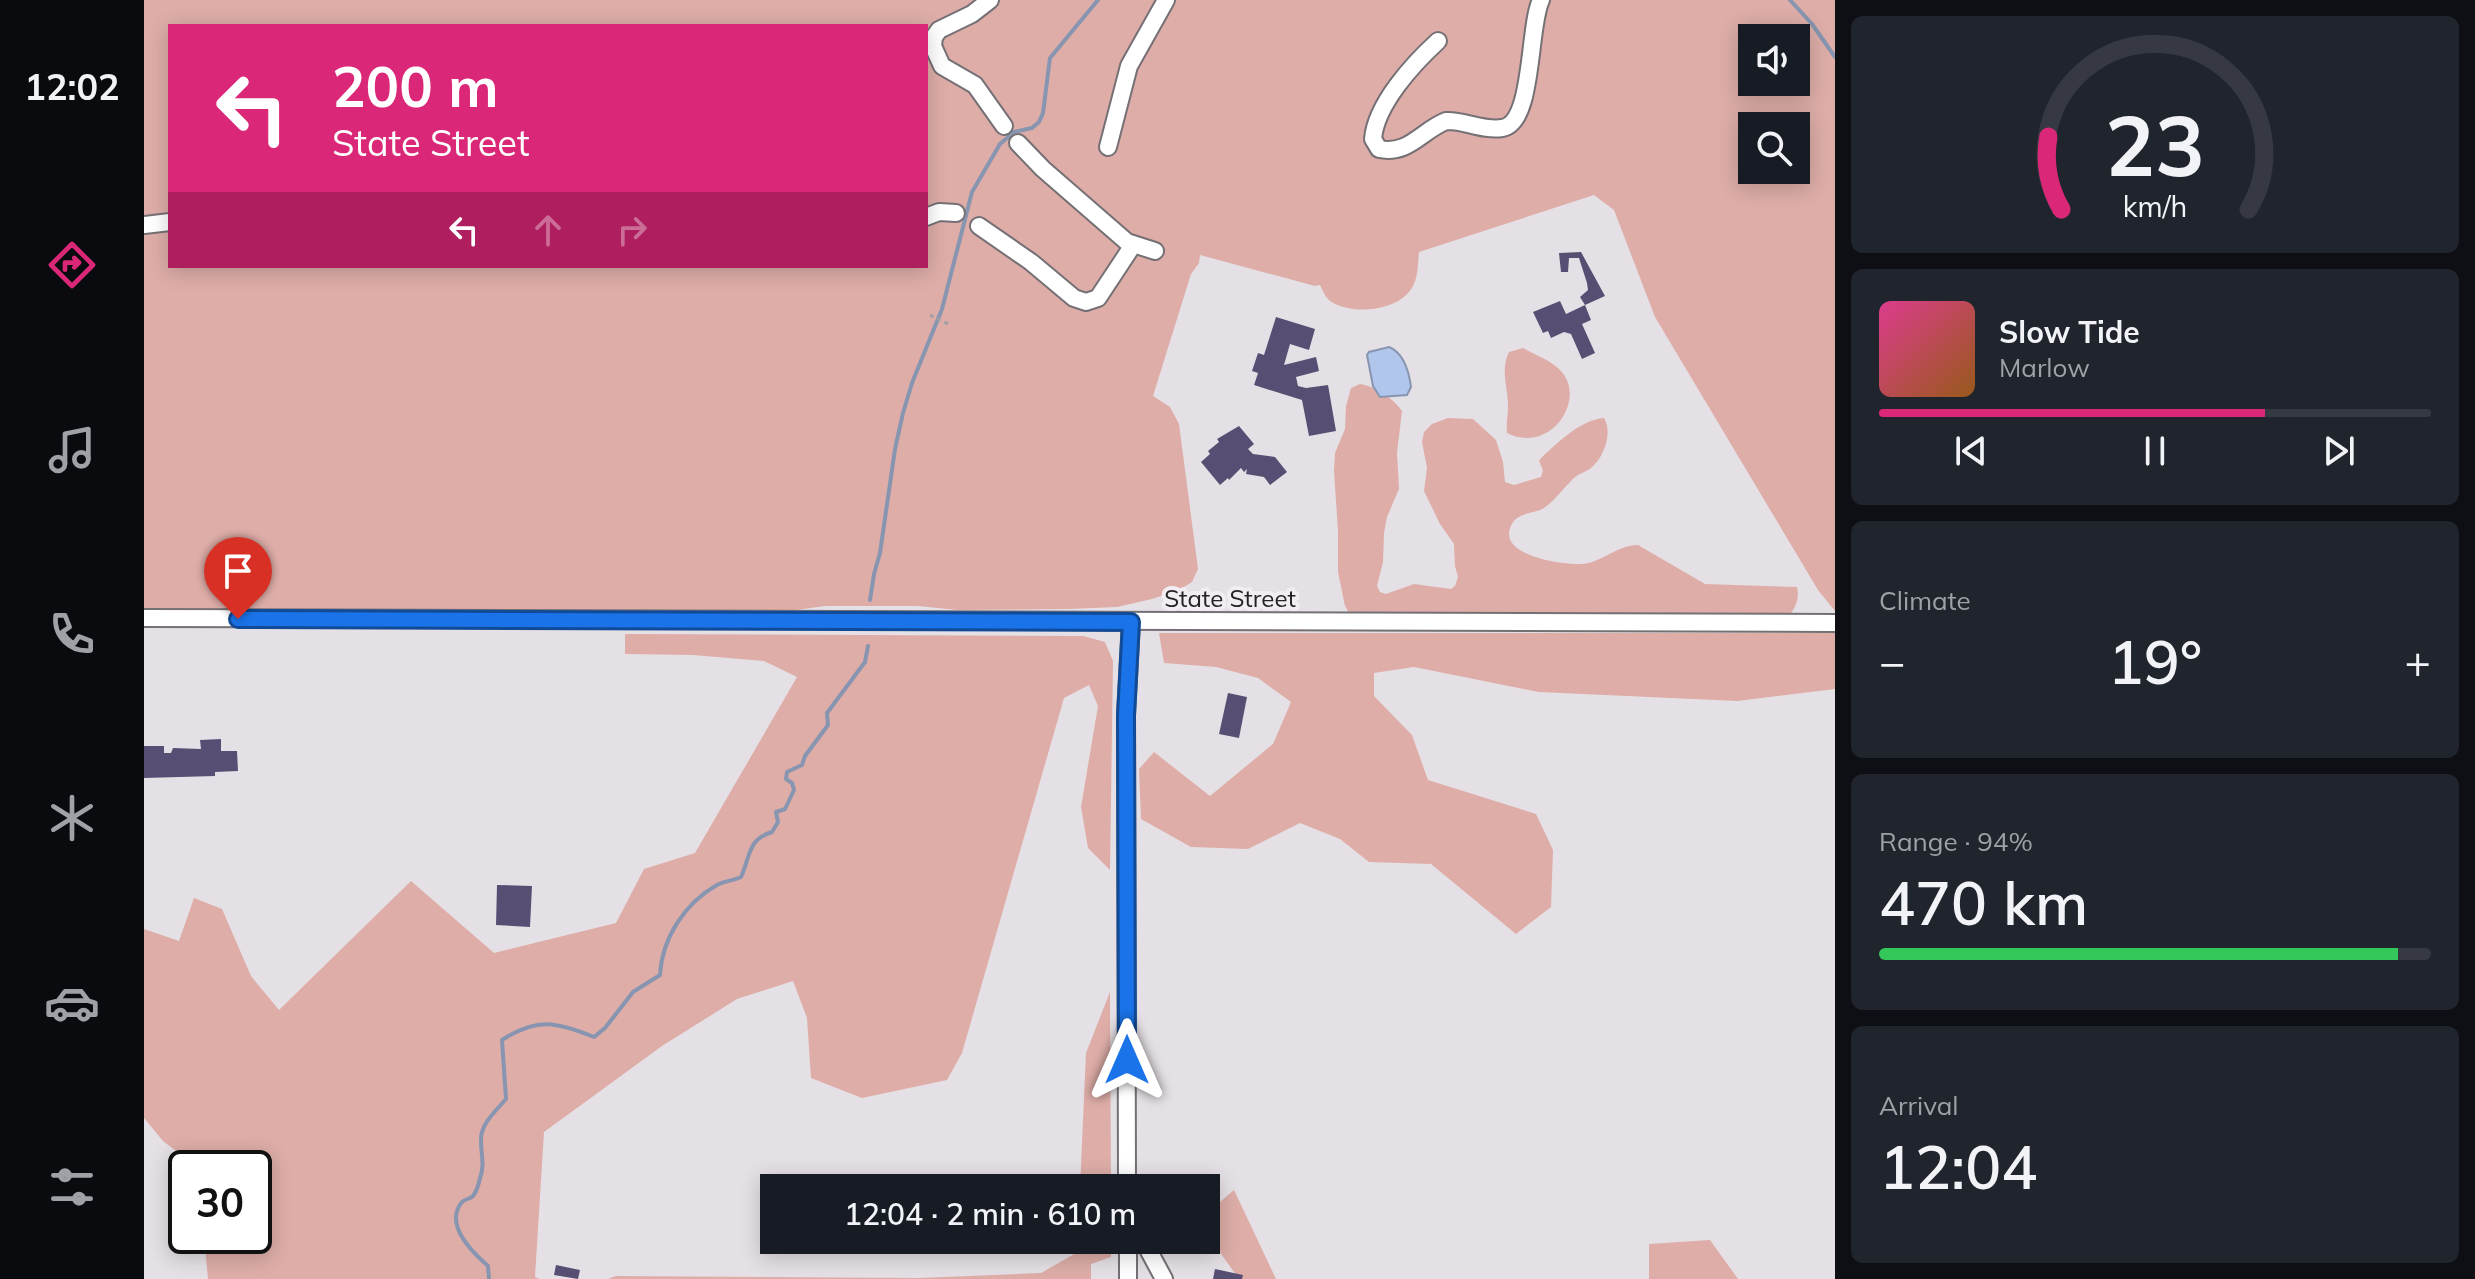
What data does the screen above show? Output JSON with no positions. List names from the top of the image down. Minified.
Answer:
{"streets":{"street":["State Street"]},"page":{"tabs":"12:02","turn":["200 m","State Street"],"song":["Slow Tide","Marlow"],"tile":["Climate",["Range · 94%","470 km"],["Arrival","12:04"]],"heat":["−","19°","+"],"limit":"30","trip":"12:04 · 2 min · 610 m","gauge":["23","km/h"]}}
